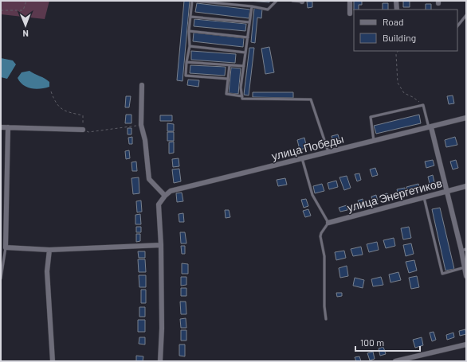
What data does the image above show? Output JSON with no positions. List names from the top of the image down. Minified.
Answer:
{"streets":{"street":["улица Победы","улица Энергетиков"]},"legend":["Road","Building"],"scale_bar":"100 m","north":"bottom"}
